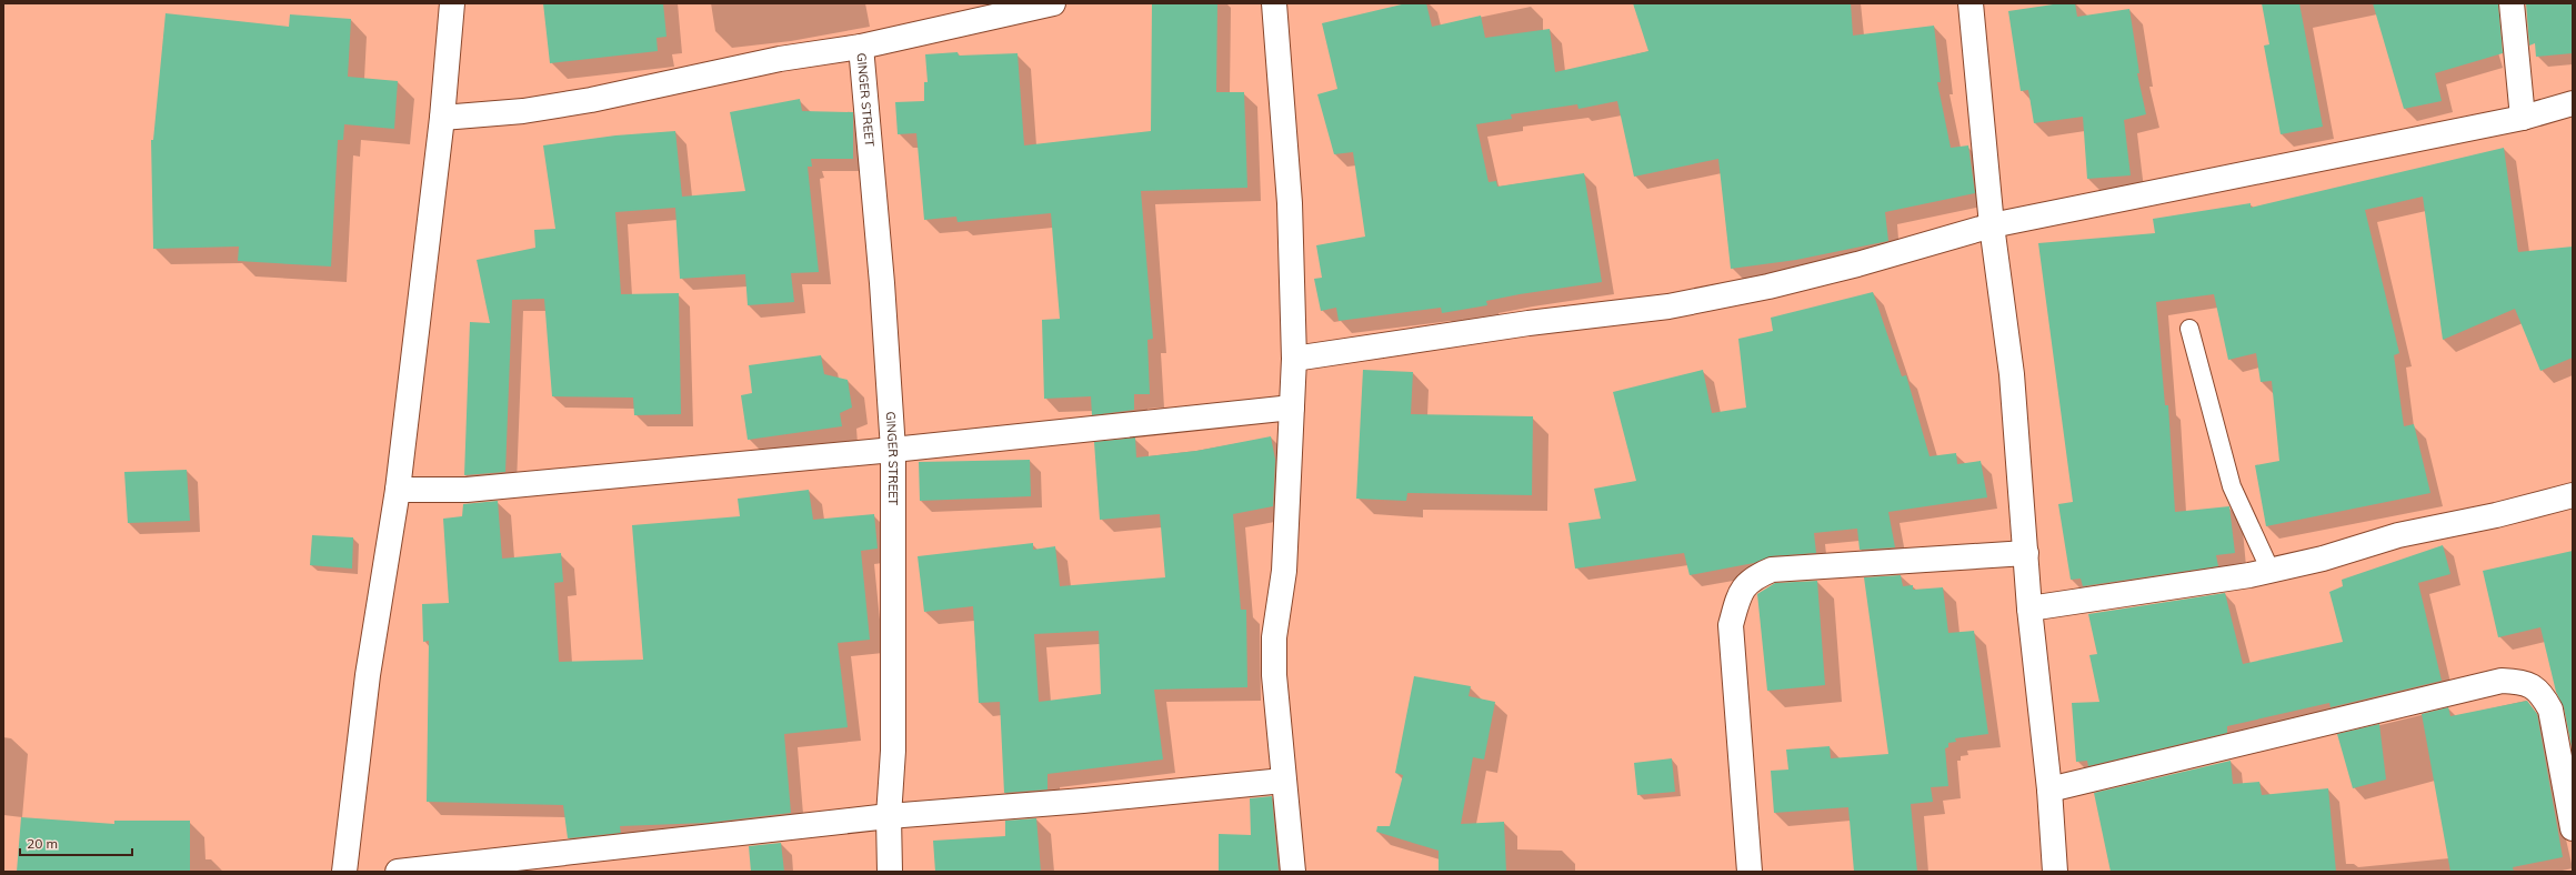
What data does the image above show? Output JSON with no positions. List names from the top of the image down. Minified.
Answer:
{"streets":{"street":["GINGER STREET"]},"scale_bar":"20 m"}
